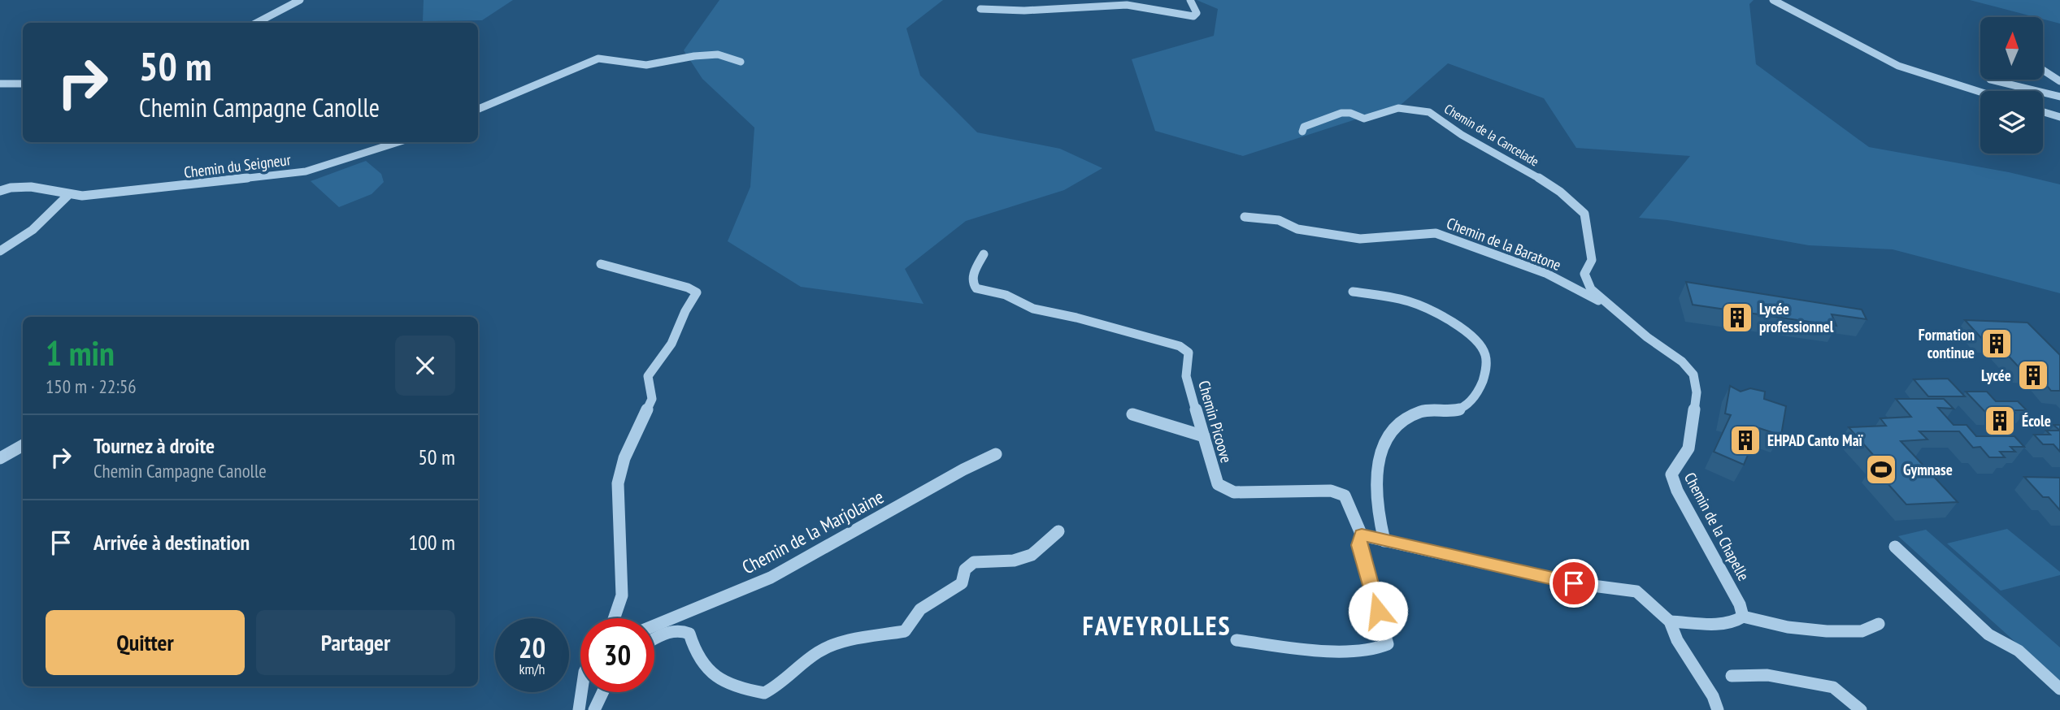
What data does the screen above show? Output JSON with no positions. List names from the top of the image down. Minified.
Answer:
{"streets":{"street":["Chemin de la Cancelade","Chemin du Seigneur","Chemin de la Baratone","Chemin Picoove","Chemin de la Chapelle","Chemin de la Marjolaine"]},"crossings":[["Chemin de la Cancelade","Chemin de la Chapelle"],["Chemin de la Baratone","Chemin de la Chapelle"]],"districts":["FAVEYROLLES"],"places":{"building":["Lycée professionnel","Formation continue","Lycée","École","EHPAD Canto Maï"],"sports":["Gymnase"]},"north":"top","page":{"turn":["50 m","Chemin Campagne Canolle"],"heading":["1 min","150 m · 22:56"],"list":[{"name":"Tournez à droite","note":"Chemin Campagne Canolle","value":"50 m"},{"name":"Arrivée à destination","value":"100 m"}],"buttons":["Quitter","Partager"],"speed":"20 km/h","limit":"30"}}
